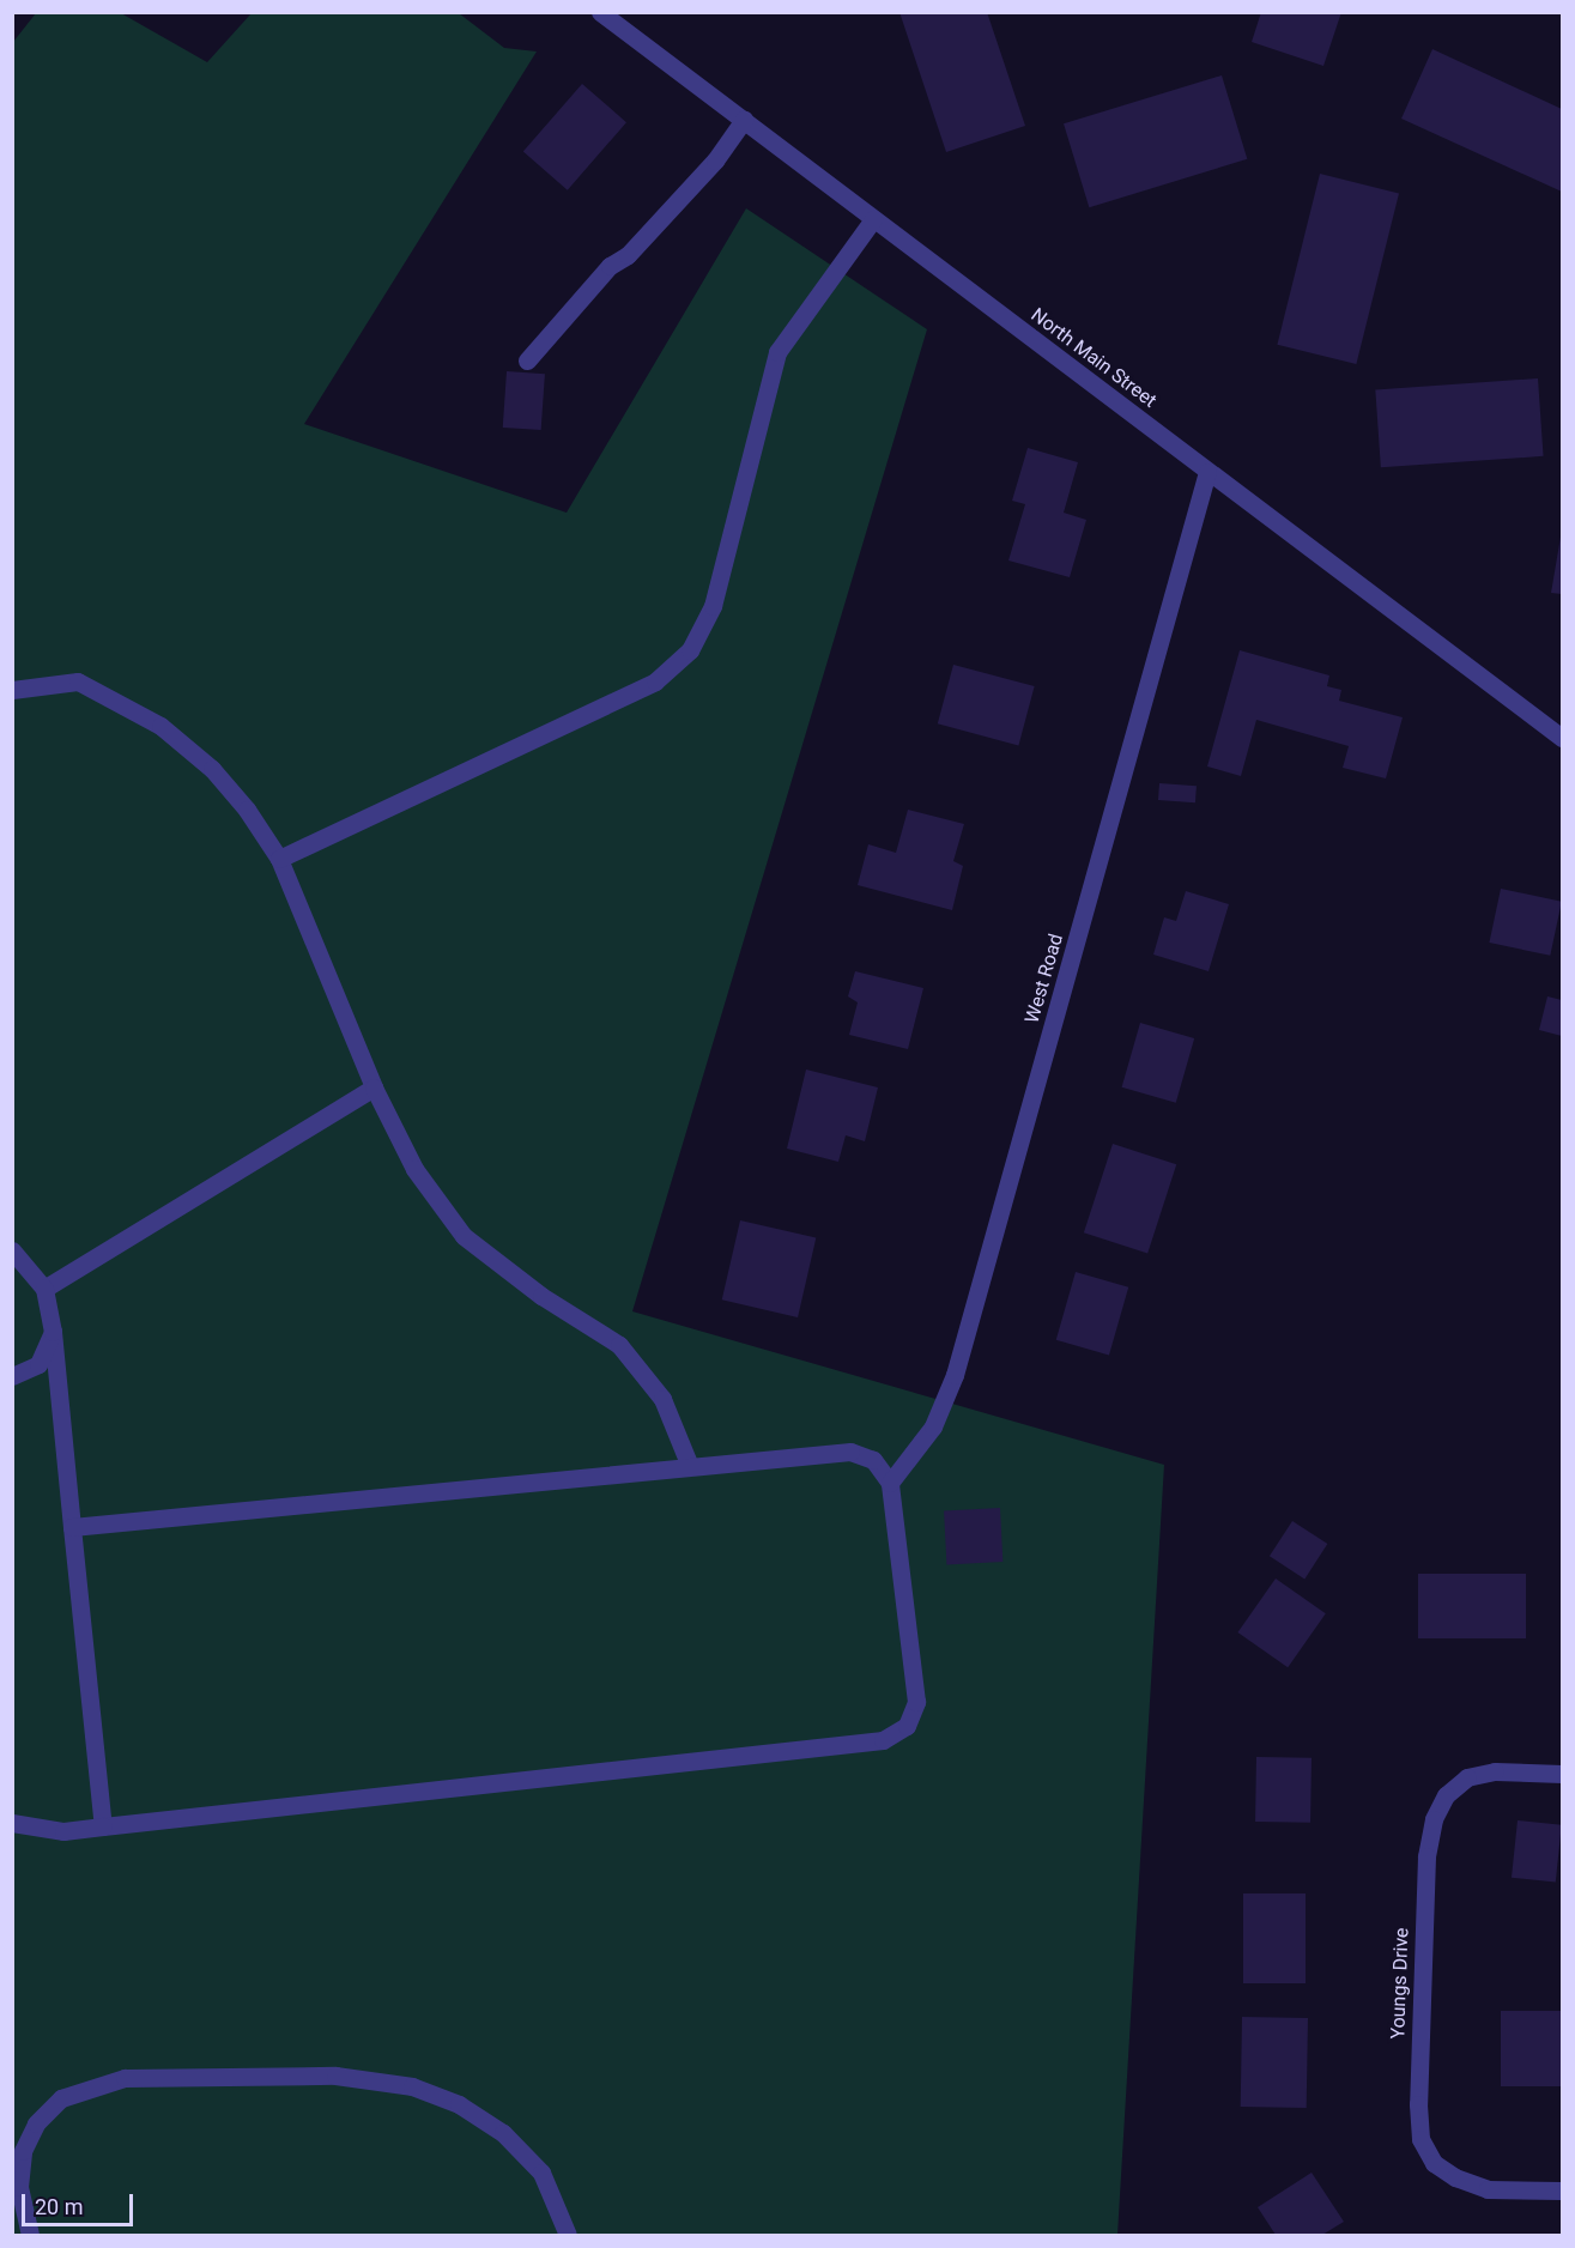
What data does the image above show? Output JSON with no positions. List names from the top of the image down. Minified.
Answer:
{"streets":{"street":["North Main Street","West Road","Youngs Drive"]},"crossings":[["North Main Street","West Road"]],"scale_bar":"20 m"}
